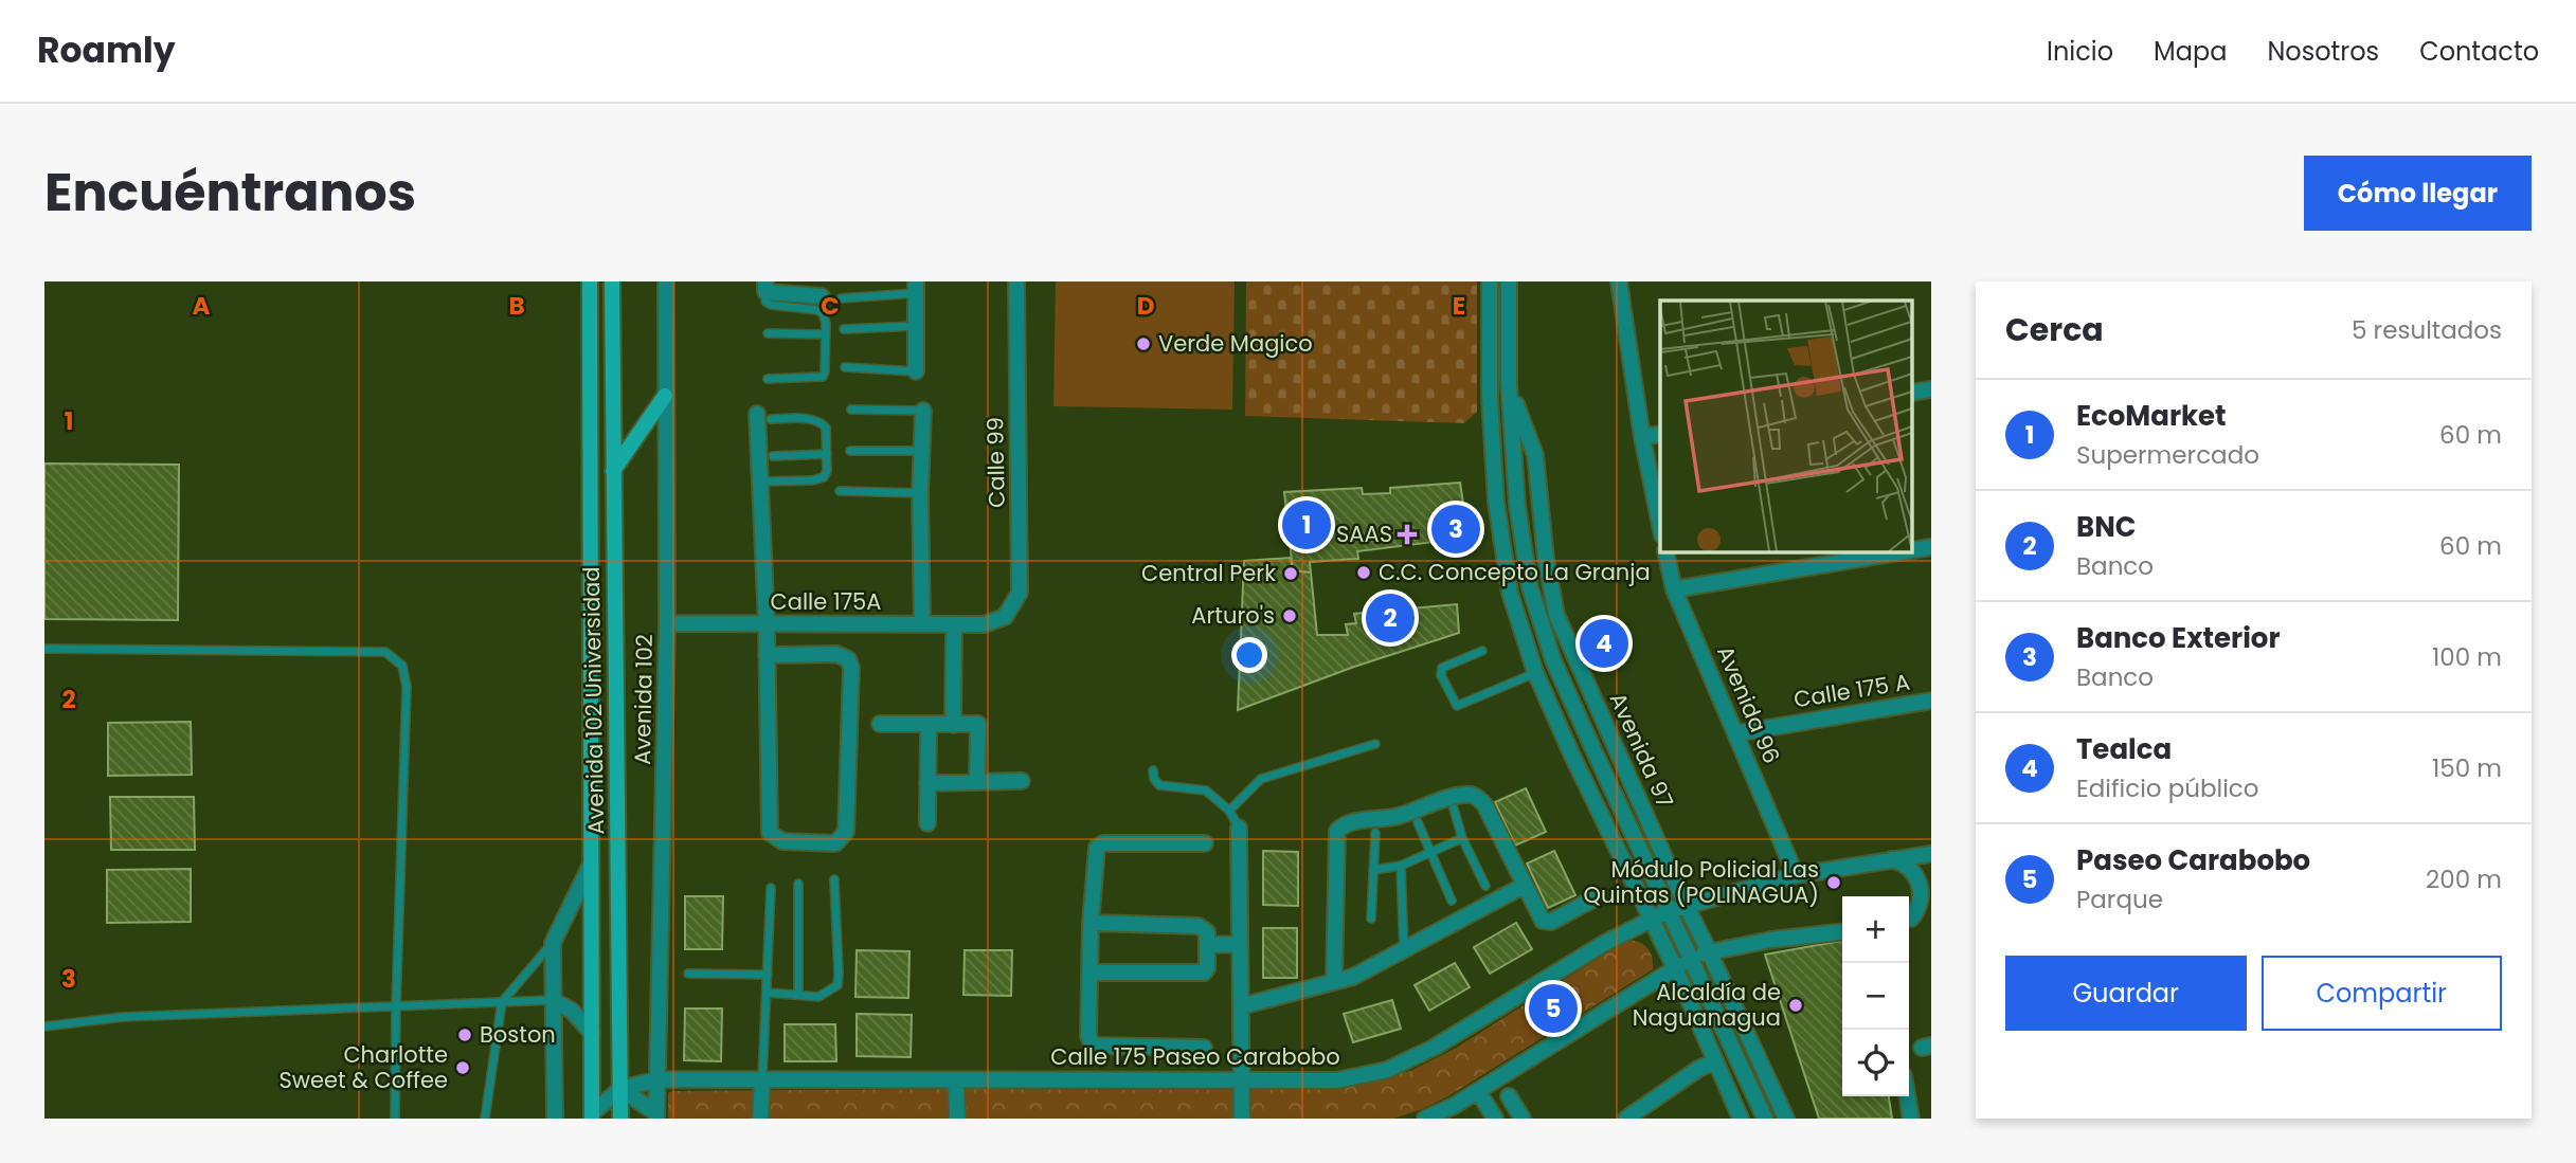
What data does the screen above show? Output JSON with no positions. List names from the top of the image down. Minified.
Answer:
{"streets":{"main road":["Avenida 102 Universidad"],"street":["Calle 99","Calle 175A","Calle 175 A","Avenida 102","Avenida 96","Avenida 97","Calle 175 Paseo Carabobo"]},"crossings":[["Calle 99","Calle 175A"],["Calle 175A","Avenida 102"],["Calle 175 A","Avenida 96"],["Avenida 102","Calle 175 Paseo Carabobo"],["Avenida 102 Universidad","Calle 175 Paseo Carabobo"],["Avenida 96","Calle 175 Paseo Carabobo"],["Avenida 97","Calle 175 Paseo Carabobo"]],"places":{"other":["Verde Magico","C.C. Concepto La Granja","Central Perk","Arturo's","Módulo Policial Las Quintas (POLINAGUA)","Alcaldía de Naguanagua","Boston","Charlotte Sweet & Coffee"],"health":["SAAS"]},"page":{"header":"Roamly","nav":["Inicio","Mapa","Nosotros","Contacto"],"title":"Encuéntranos","buttons":["Cómo llegar",["Guardar","Compartir"]],"heading":["Cerca","5 resultados"],"list":[{"mark":"1","name":"EcoMarket","note":"Supermercado","value":"60 m"},{"mark":"2","name":"BNC","note":"Banco","value":"60 m"},{"mark":"3","name":"Banco Exterior","note":"Banco","value":"100 m"},{"mark":"4","name":"Tealca","note":"Edificio público","value":"150 m"},{"mark":"5","name":"Paseo Carabobo","note":"Parque","value":"200 m"}],"pins":["1","3","2","4","5"],"map_buttons":["+","−"]},"grid":{"columns":["A","B","C","D","E"],"rows":["1","2","3"]}}
